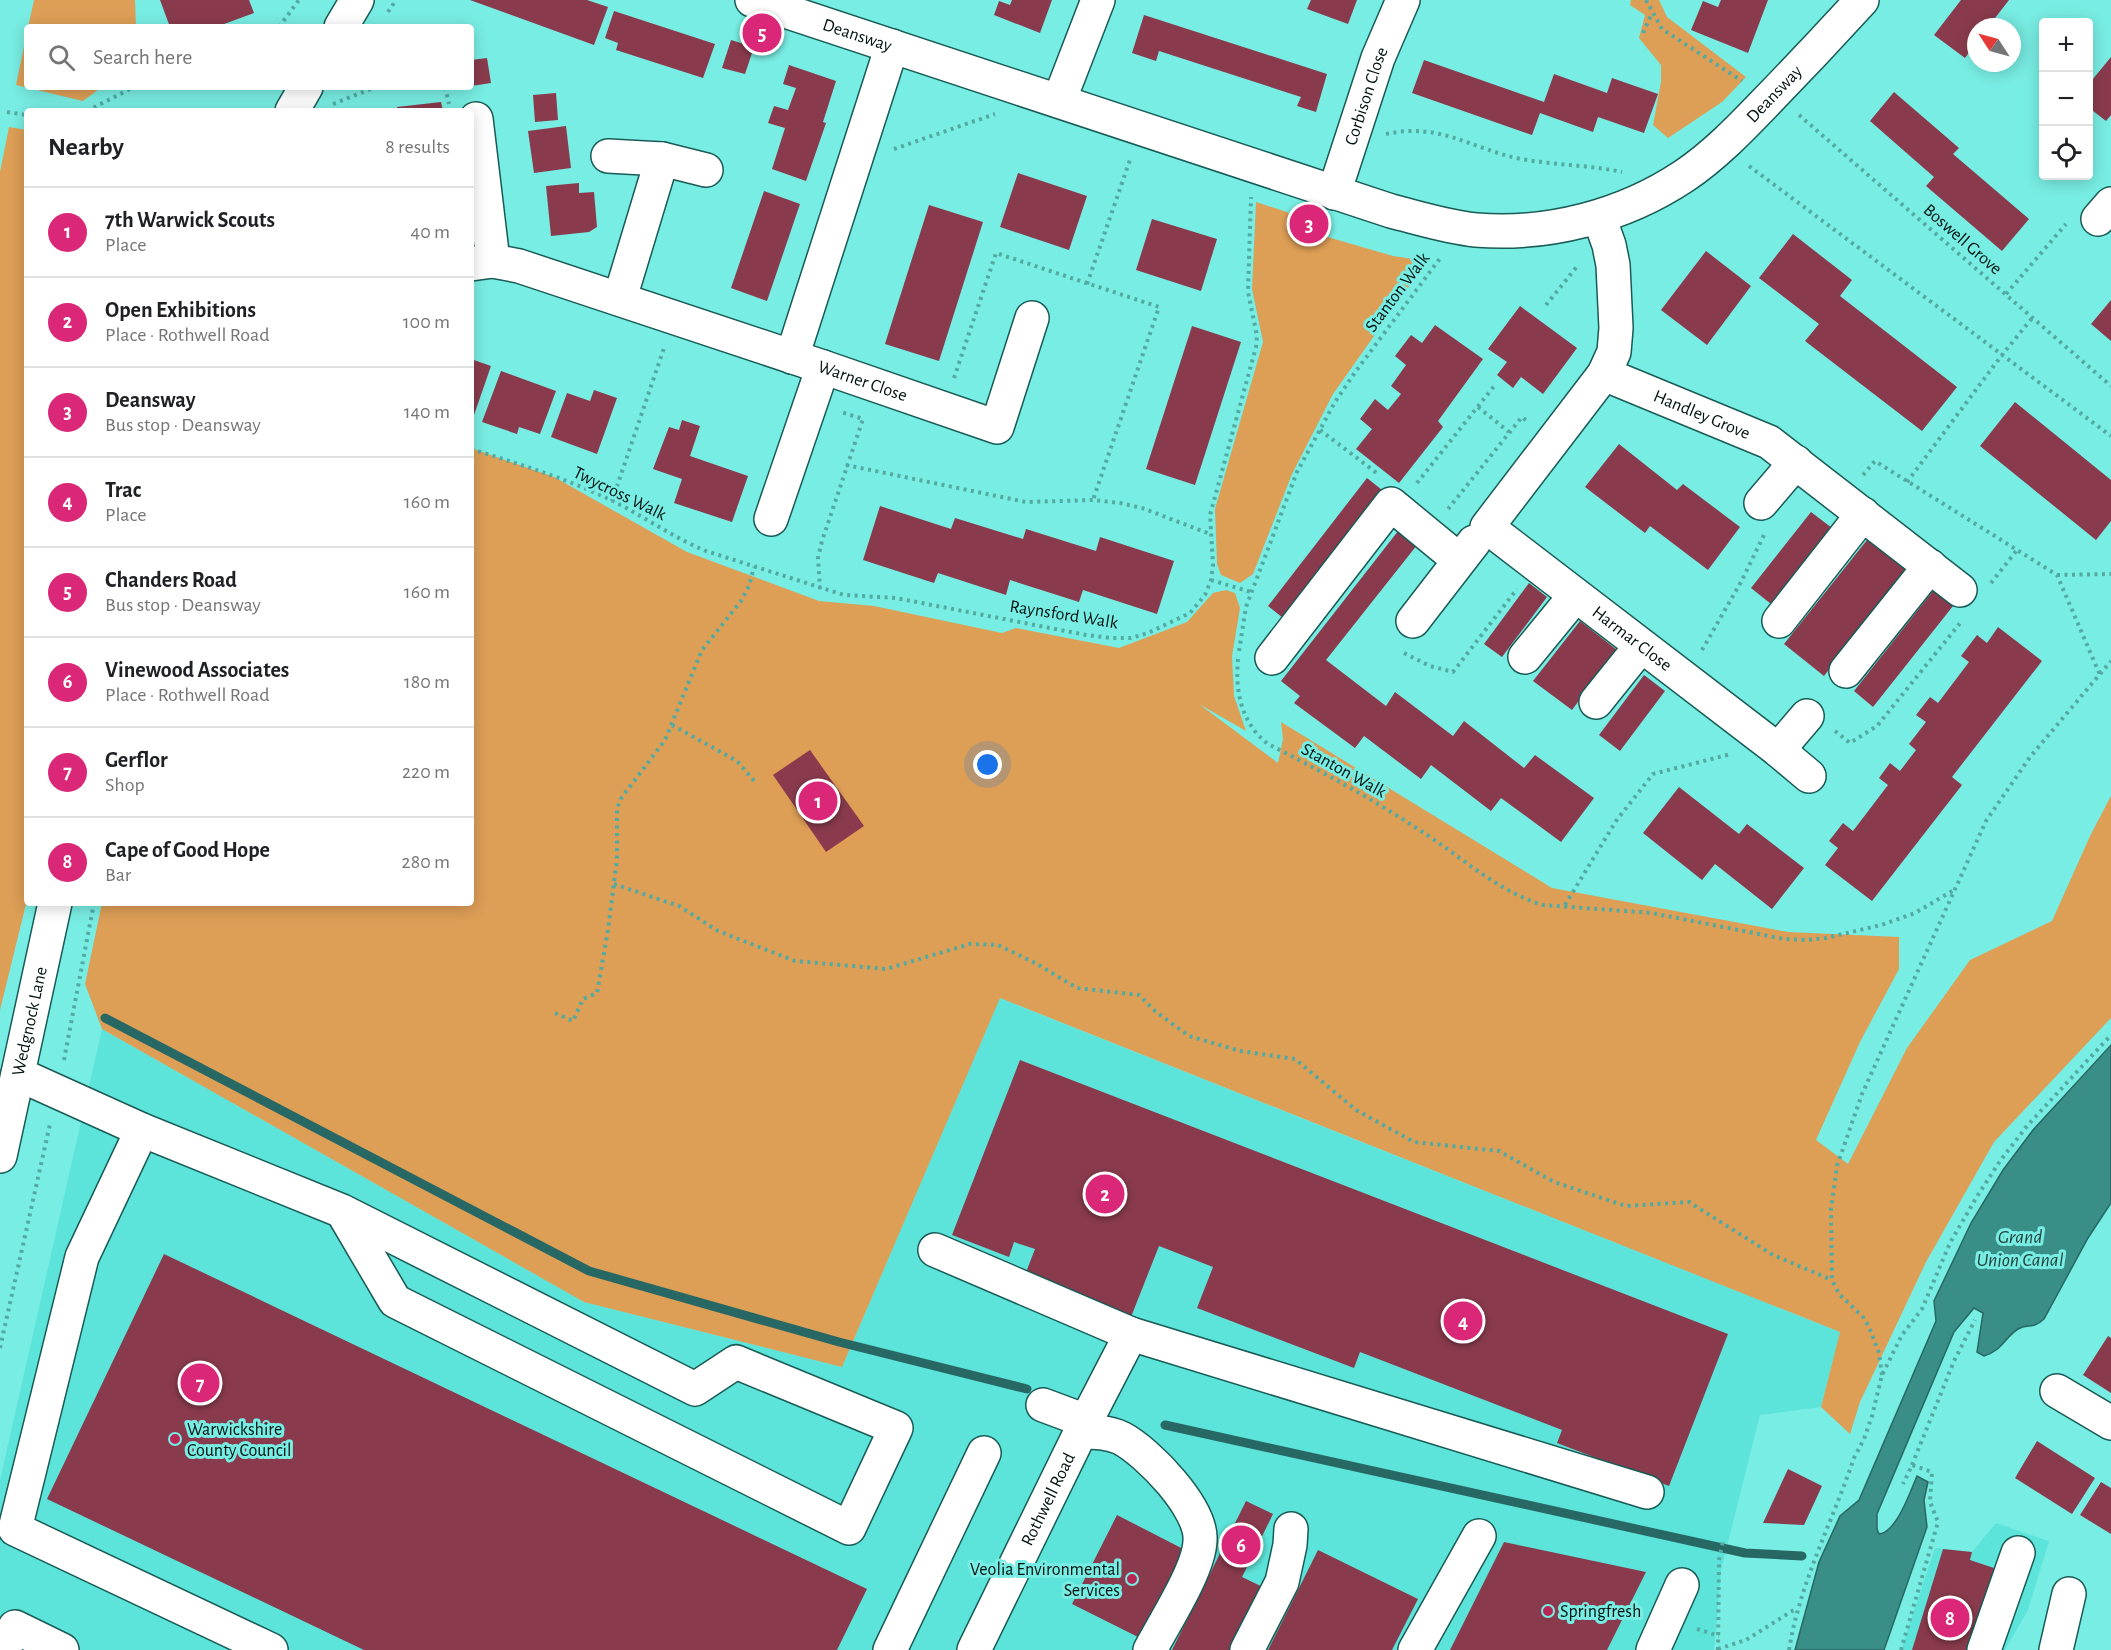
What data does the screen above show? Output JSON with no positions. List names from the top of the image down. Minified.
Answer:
{"streets":{"street":["Deansway","Corbison Close","Warner Close","Handley Grove","Harmar Close","Wedgnock Lane","Rothwell Road"],"path":["Boswell Grove","Stanton Walk","Twycross Walk","Raynsford Walk"]},"crossings":[["Deansway","Corbison Close"],["Deansway","Stanton Walk"],["Twycross Walk","Raynsford Walk"]],"water":["Grand Union Canal"],"places":["Warwickshire County Council","Veolia Environmental Services","Springfresh"],"north":"top left","page":{"pins":["5","3","1","2","4","7","6","8"],"map_buttons":["+","−"],"search":"Search here","heading":["Nearby","8 results"],"list":[{"mark":"1","name":"7th Warwick Scouts","note":"Place","value":"40 m"},{"mark":"2","name":"Open Exhibitions","note":"Place · Rothwell Road","value":"100 m"},{"mark":"3","name":"Deansway","note":"Bus stop · Deansway","value":"140 m"},{"mark":"4","name":"Trac","note":"Place","value":"160 m"},{"mark":"5","name":"Chanders Road","note":"Bus stop · Deansway","value":"160 m"},{"mark":"6","name":"Vinewood Associates","note":"Place · Rothwell Road","value":"180 m"},{"mark":"7","name":"Gerflor","note":"Shop","value":"220 m"},{"mark":"8","name":"Cape of Good Hope","note":"Bar","value":"280 m"}]}}
